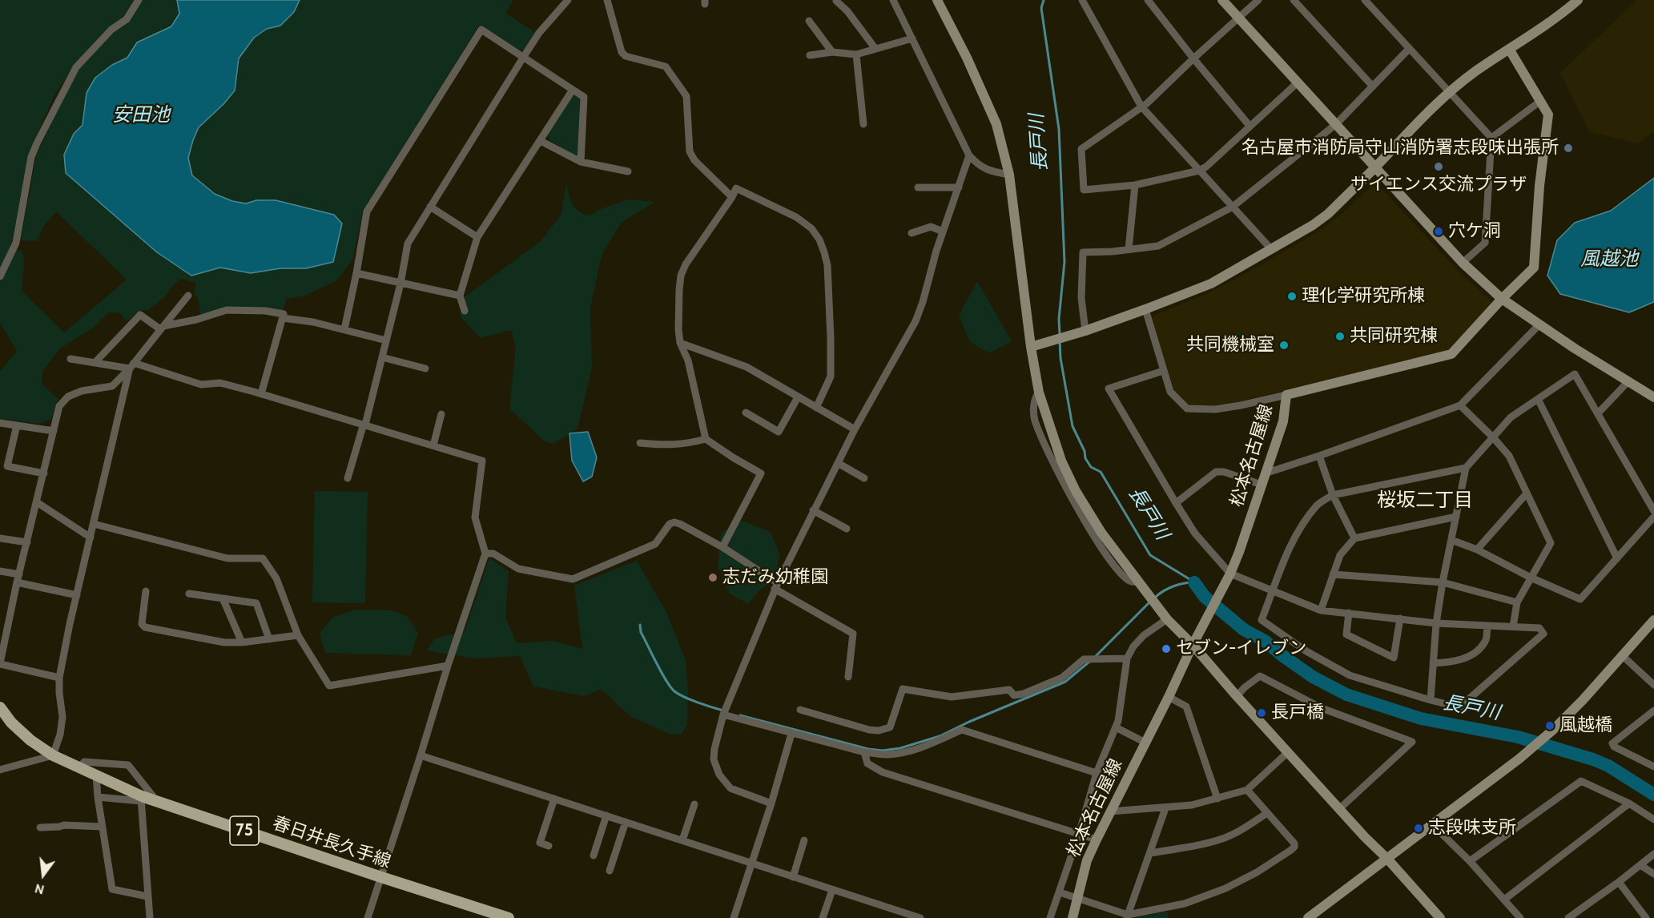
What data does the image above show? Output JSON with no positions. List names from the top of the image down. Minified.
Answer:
{"streets":{"main road":["75","春日井長久手線"],"street":["松本名古屋線"]},"districts":["桜坂二丁目"],"water":["安田池","長戸川","風越池"],"places":["名古屋市消防局守山消防署志段味出張所","サイエンス交流プラザ","穴ケ洞","理化学研究所棟","共同研究棟","共同機械室","志だみ幼稚園","セブン-イレブン","長戸橋","風越橋","志段味支所"],"north":"bottom"}
